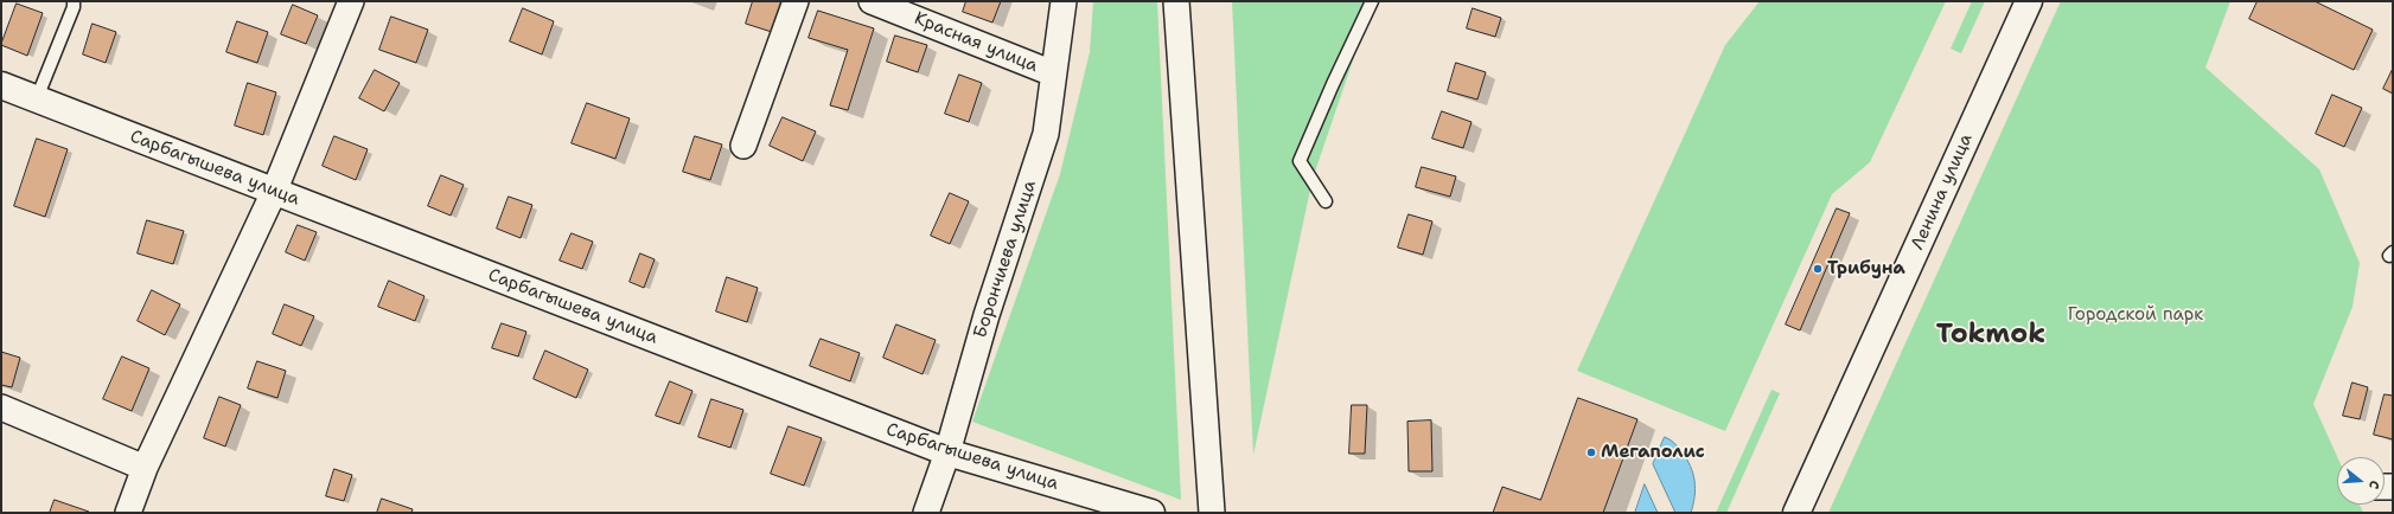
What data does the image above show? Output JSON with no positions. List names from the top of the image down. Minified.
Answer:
{"streets":{"street":["Красная улица","Сарбагышева улица","Ленина улица","Борончиева улица"]},"crossings":[["Красная улица","Борончиева улица"],["Сарбагышева улица","Борончиева улица"]],"districts":["Tokmok"],"parks":["Городской парк"],"places":["Трибуна","Мегаполис"],"north":"right"}
